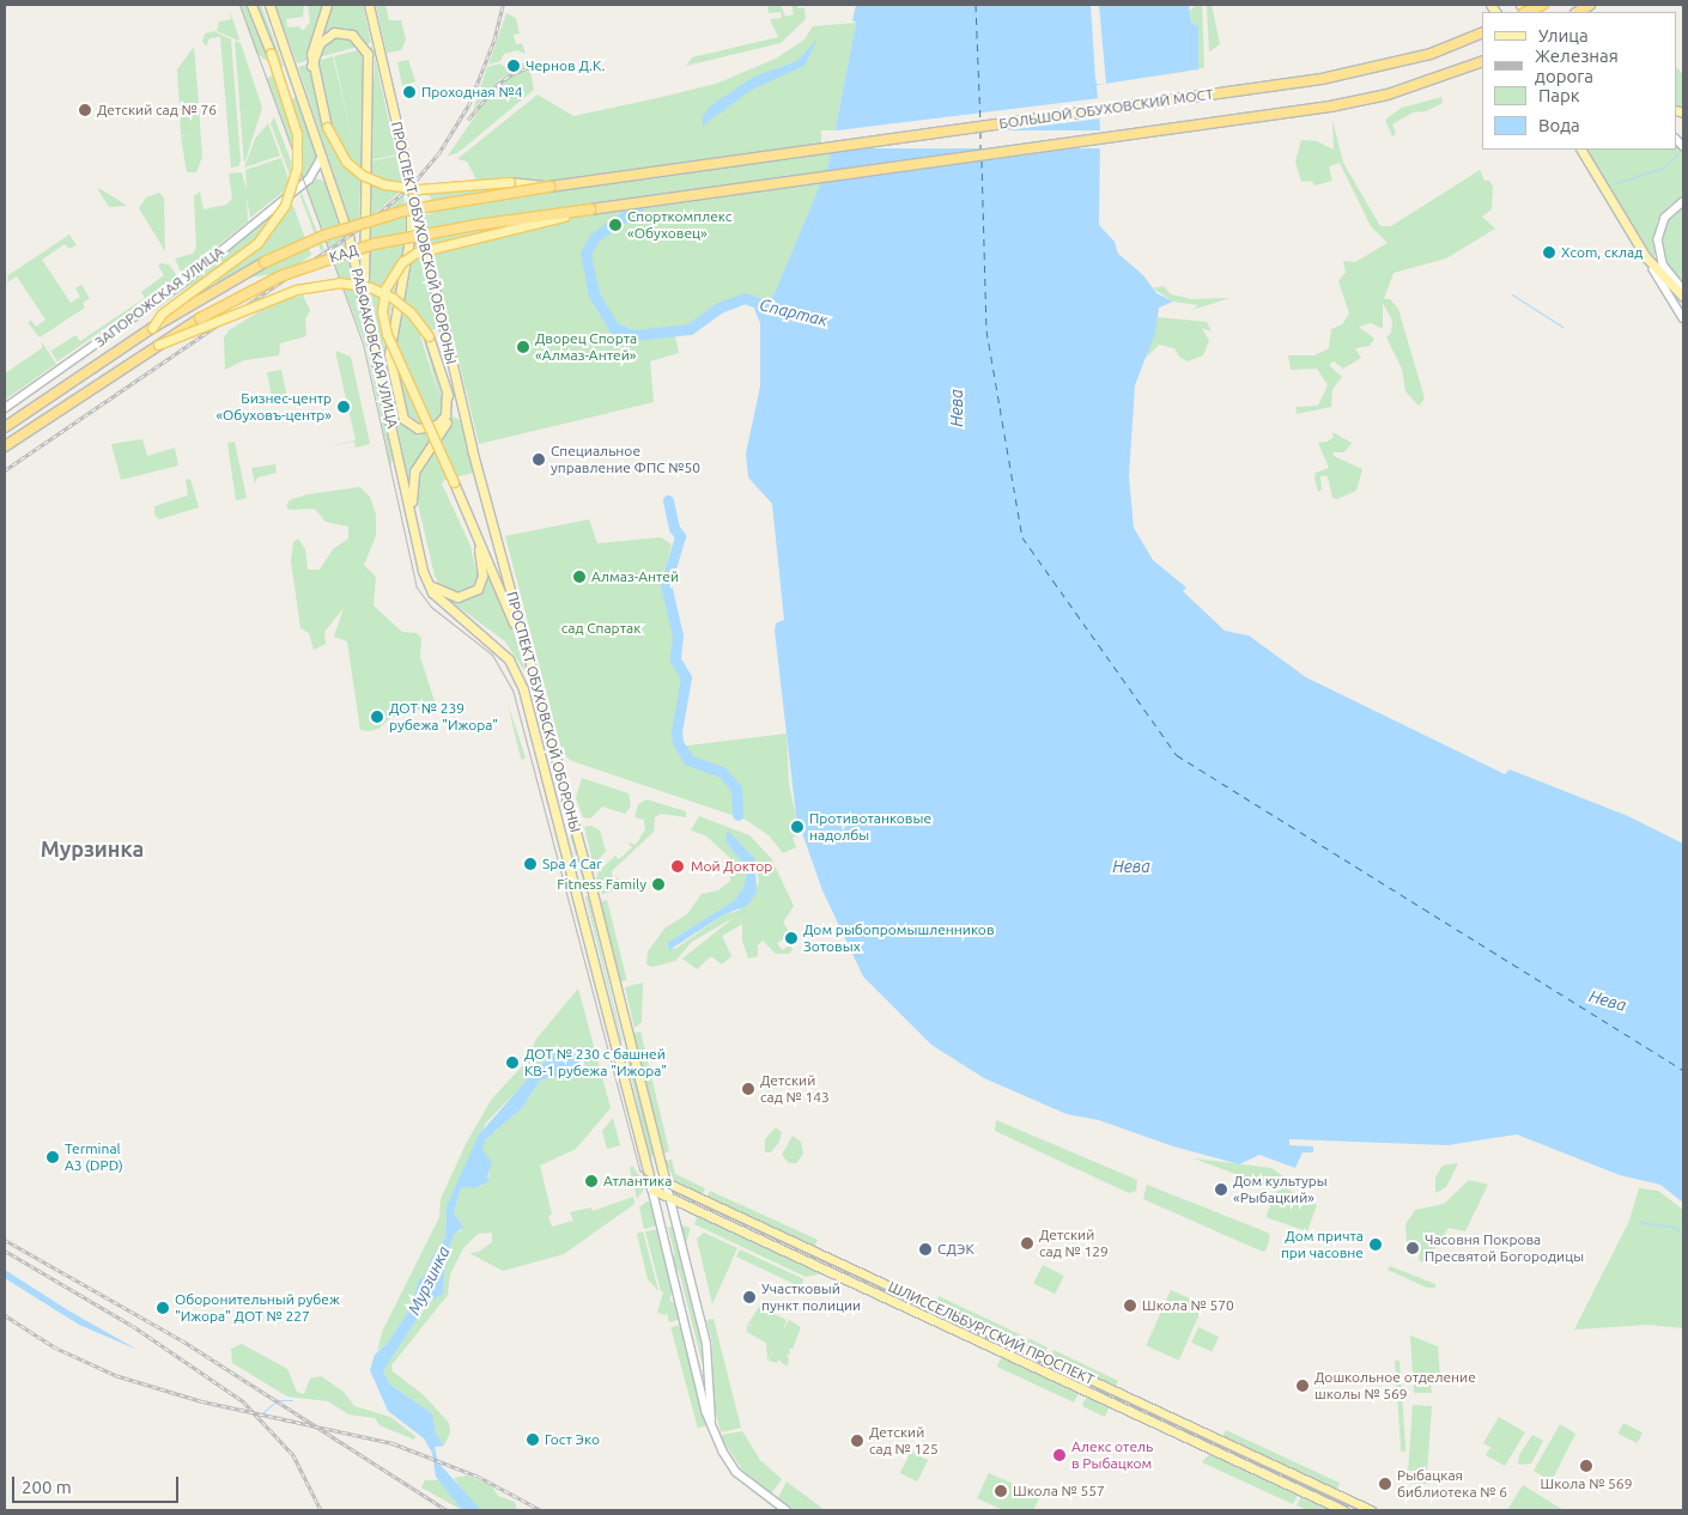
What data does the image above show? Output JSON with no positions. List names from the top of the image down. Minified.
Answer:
{"streets":{"highway":["БОЛЬШОЙ ОБУХОВСКИЙ МОСТ","КАД"],"main road":["ПРОСПЕКТ ОБУХОВСКОЙ ОБОРОНЫ","РАБФАКОВСКАЯ УЛИЦА","ШЛИССЕЛЬБУРГСКИЙ ПРОСПЕКТ"],"street":["ЗАПОРОЖСКАЯ УЛИЦА"]},"crossings":[["БОЛЬШОЙ ОБУХОВСКИЙ МОСТ","КАД"],["ПРОСПЕКТ ОБУХОВСКОЙ ОБОРОНЫ","РАБФАКОВСКАЯ УЛИЦА"],["ПРОСПЕКТ ОБУХОВСКОЙ ОБОРОНЫ","ШЛИССЕЛЬБУРГСКИЙ ПРОСПЕКТ"]],"districts":["Мурзинка"],"water":["Спартак","Нева","Мурзинка"],"parks":["сад Спартак"],"places":["Чернов Д.К.","Проходная №4","Детский сад № 76","Спорткомплекс «Обуховец»","Xсom, склад","Дворец Спорта «Алмаз-Антей»","Бизнес-центр «Обуховъ-центр»","Специальное управление ФПС №50","Алмаз-Антей","ДОТ № 239 рубежа \"Ижора\"","Противотанковые надолбы","Spa 4 Car","Мой Доктор","Fitness Family","Дом рыбопромышленников Зотовых","ДОТ № 230 с башней КВ-1 рубежа \"Ижора\"","Детский сад № 143","Terminal A3 (DPD)","Атлантика","Дом культуры «Рыбацкий»","Детский сад № 129","Дом причта при часовне","Часовня Покрова Пресвятой Богородицы","СДЭК","Участковый пункт полиции","Школа № 570","Оборонительный рубеж \"Ижора\" ДОТ № 227","Дошкольное отделение школы № 569","Гост Эко","Детский сад № 125","Алекс отель в Рыбацком","Школа № 569","Рыбацкая библиотека № 6","Школа № 557"],"legend":["Улица","Железная дорога","Парк","Вода"],"scale_bar":"200 m"}
